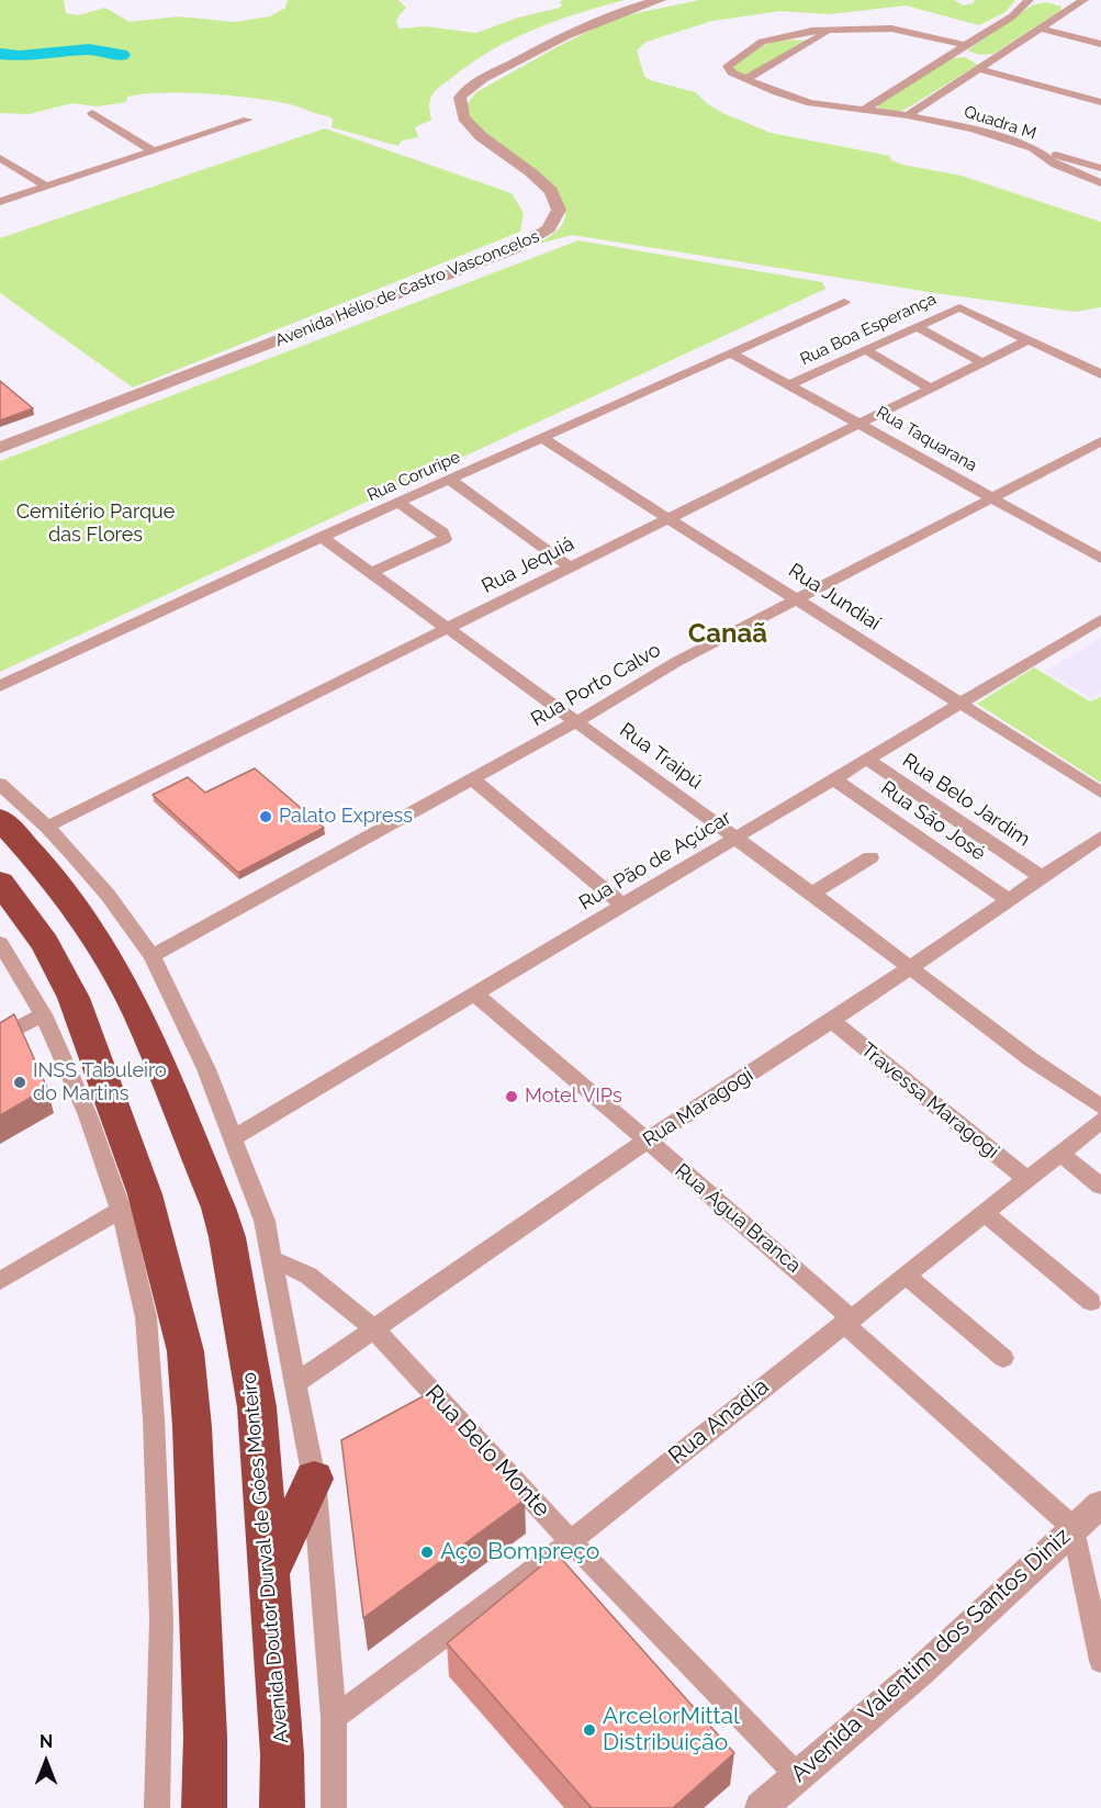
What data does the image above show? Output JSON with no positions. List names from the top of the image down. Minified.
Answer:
{"streets":{"highway":["Avenida Doutor Durval de Góes Monteiro"],"street":["Quadra M","Avenida Hélio de Castro Vasconcelos","Rua Boa Esperança","Rua Taquarana","Rua Coruripe","Rua Jequiá","Rua Jundiaí","Rua Porto Calvo","Rua Traipú","Rua Belo Jardim","Rua São José","Rua Pão de Açúcar","Travessa Maragogi","Rua Maragogi","Rua Água Branca","Rua Anadia","Rua Belo Monte","Avenida Valentim dos Santos Diniz"]},"crossings":[["Rua Boa Esperança","Rua Taquarana"],["Rua Boa Esperança","Rua Jequiá"],["Rua Taquarana","Rua Coruripe"],["Rua Taquarana","Rua Jequiá"],["Rua Taquarana","Rua Porto Calvo"],["Rua Coruripe","Rua Jundiaí"],["Rua Coruripe","Rua Traipú"],["Rua Jequiá","Rua Jundiaí"],["Rua Jequiá","Rua Traipú"],["Rua Jundiaí","Rua Porto Calvo"],["Rua Jundiaí","Rua Pão de Açúcar"],["Rua Porto Calvo","Rua Traipú"],["Rua Traipú","Rua Pão de Açúcar"],["Rua Traipú","Rua Maragogi"],["Rua Belo Jardim","Rua Pão de Açúcar"],["Rua Belo Jardim","Rua Maragogi"],["Rua São José","Rua Pão de Açúcar"],["Rua São José","Rua Maragogi"],["Rua Pão de Açúcar","Rua Água Branca"],["Travessa Maragogi","Rua Maragogi"],["Travessa Maragogi","Rua Anadia"],["Rua Maragogi","Rua Água Branca"],["Rua Maragogi","Rua Belo Monte"],["Rua Água Branca","Rua Anadia"],["Rua Água Branca","Avenida Valentim dos Santos Diniz"],["Rua Anadia","Rua Belo Monte"],["Rua Belo Monte","Avenida Valentim dos Santos Diniz"]],"districts":["Canaã"],"parks":["Cemitério Parque das Flores"],"places":["Palato Express","INSS Tabuleiro do Martins","Motel VIPs","Aço Bompreço","ArcelorMittal Distribuição"],"north":"top"}
